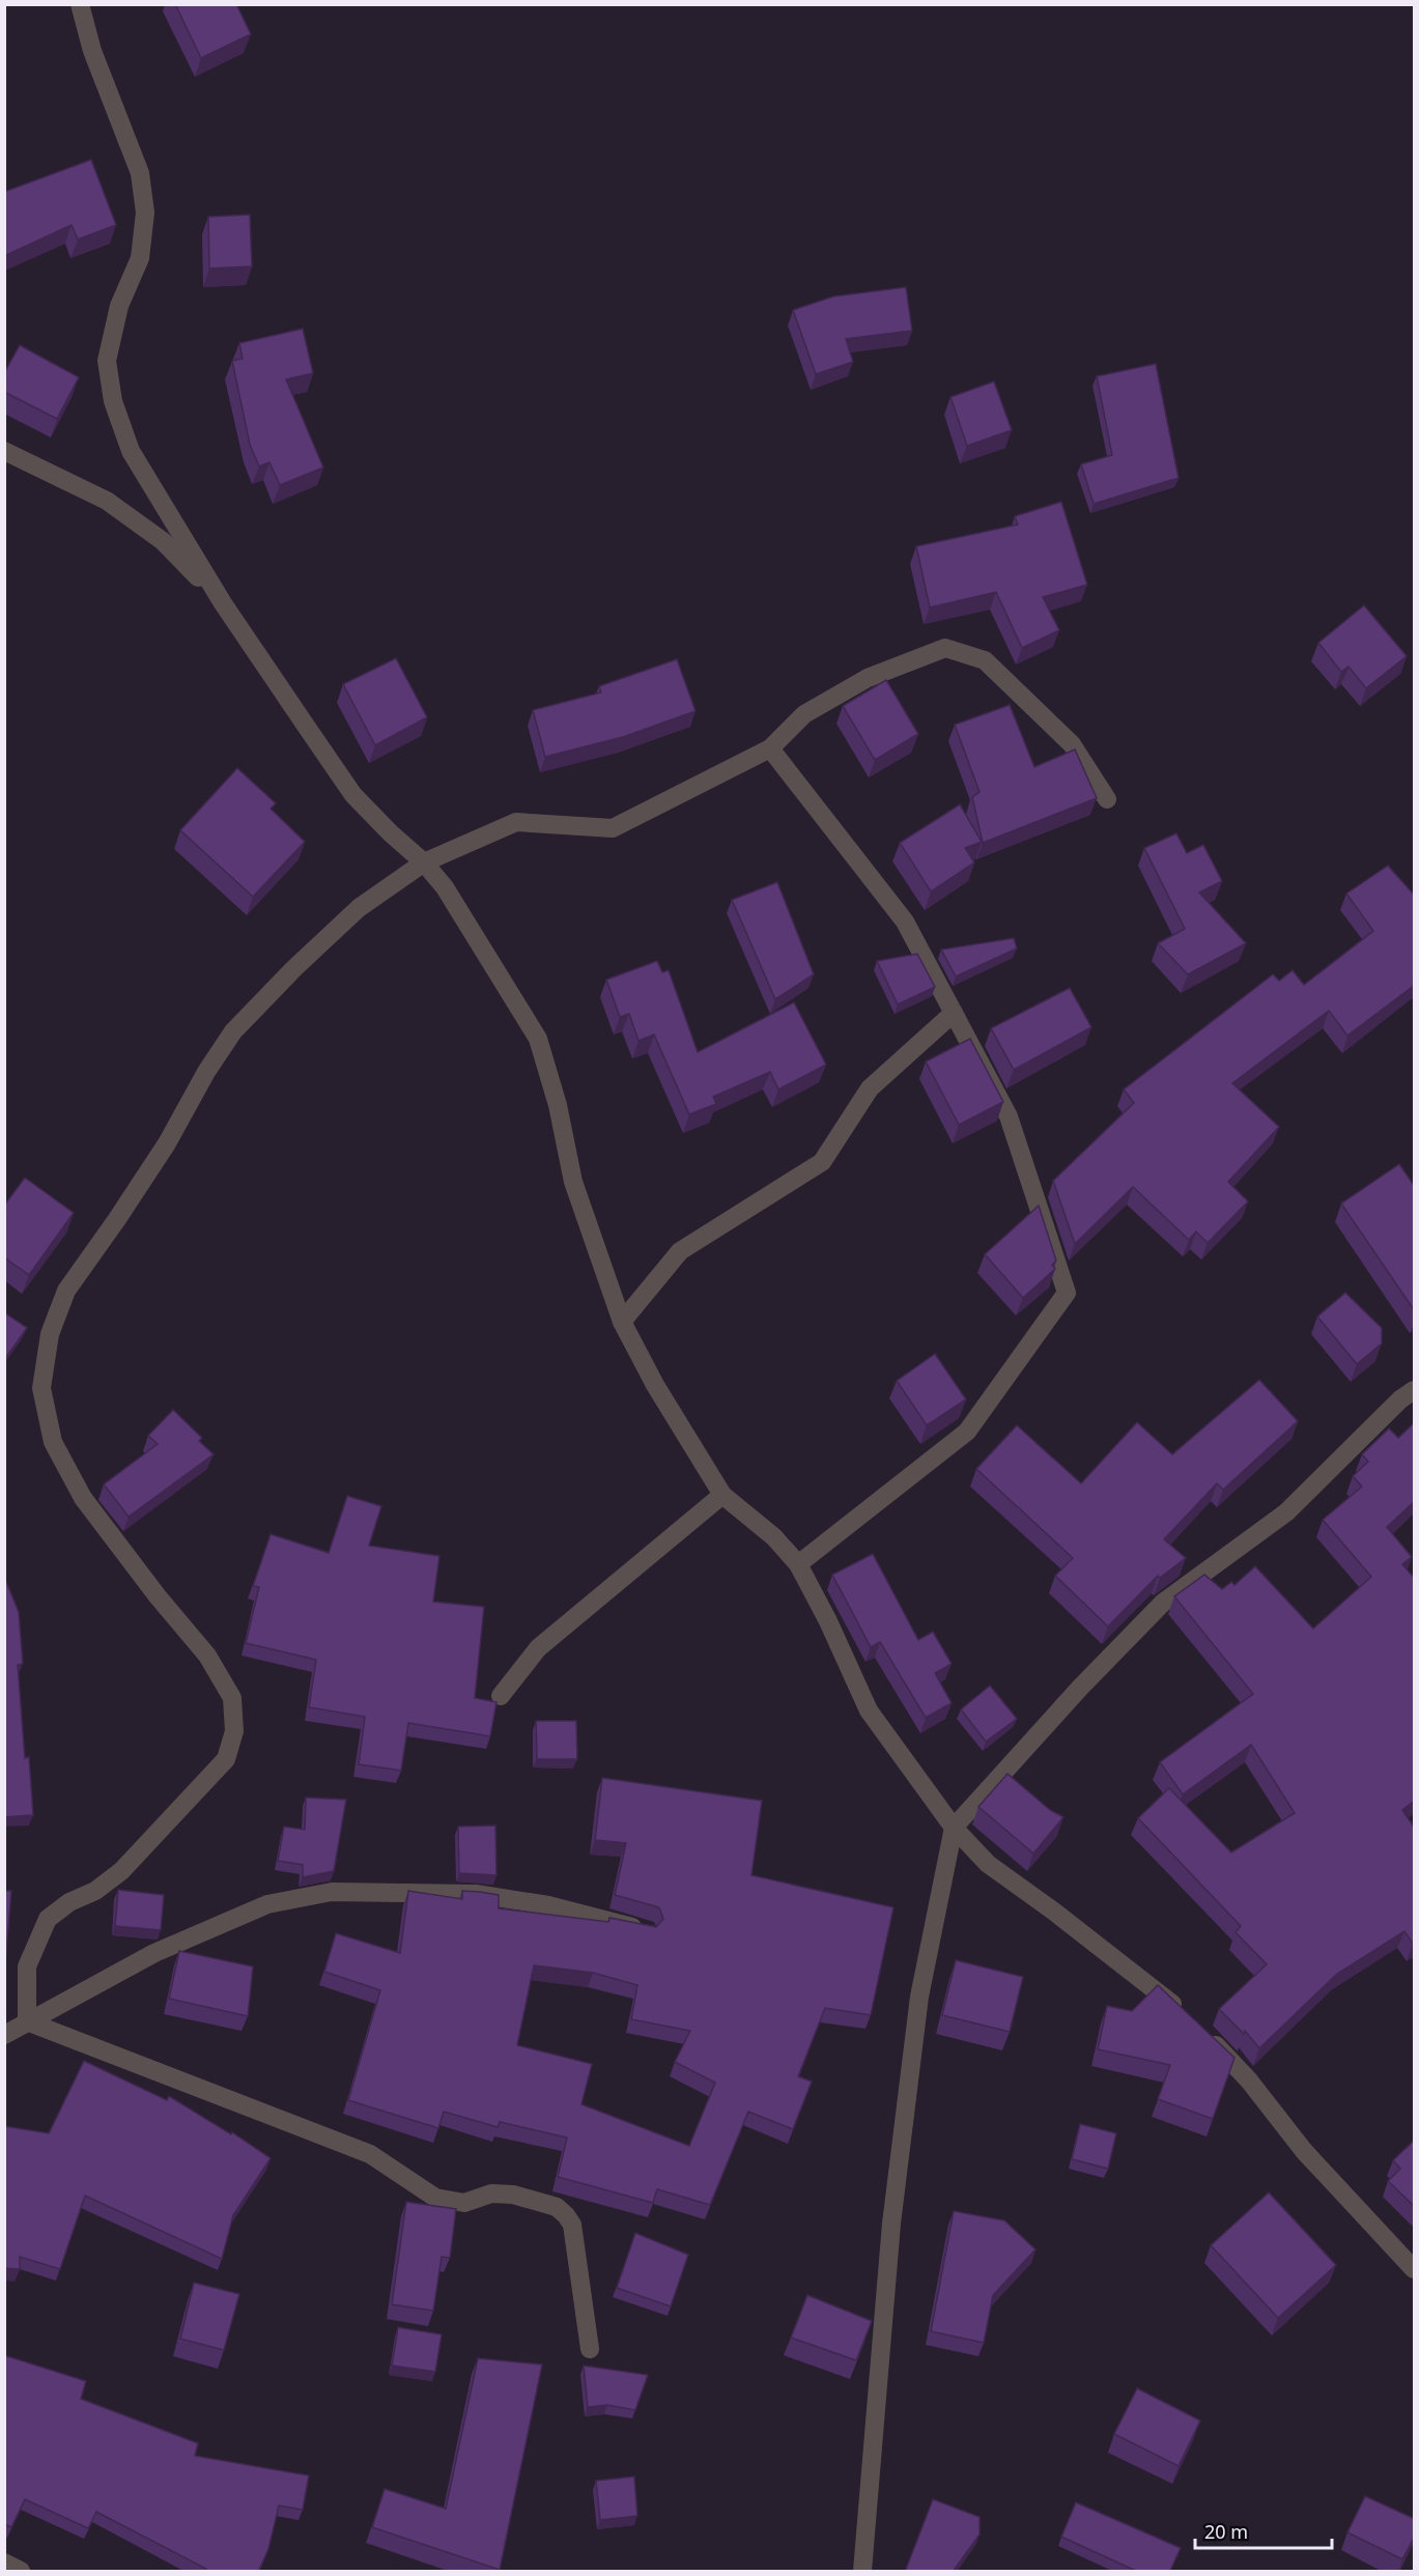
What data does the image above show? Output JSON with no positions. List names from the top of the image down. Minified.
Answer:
{"scale_bar":"20 m"}
